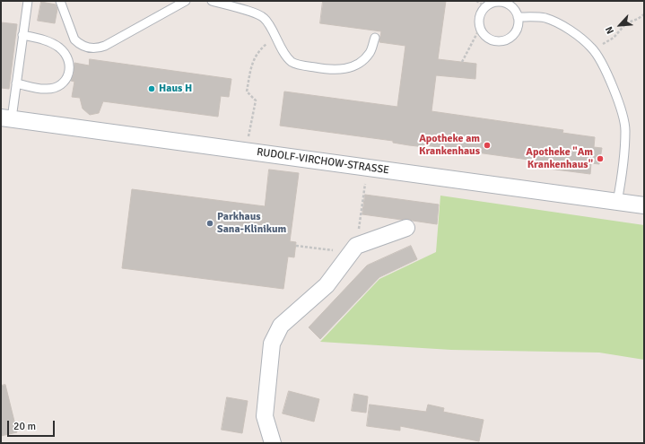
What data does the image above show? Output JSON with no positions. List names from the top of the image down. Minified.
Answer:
{"streets":{"street":["RUDOLF-VIRCHOW-STRASSE"]},"places":["Haus H","Apotheke am Krankenhaus","Apotheke \"Am Krankenhaus\"","Parkhaus Sana-Klinikum"],"scale_bar":"20 m","north":"bottom left"}
